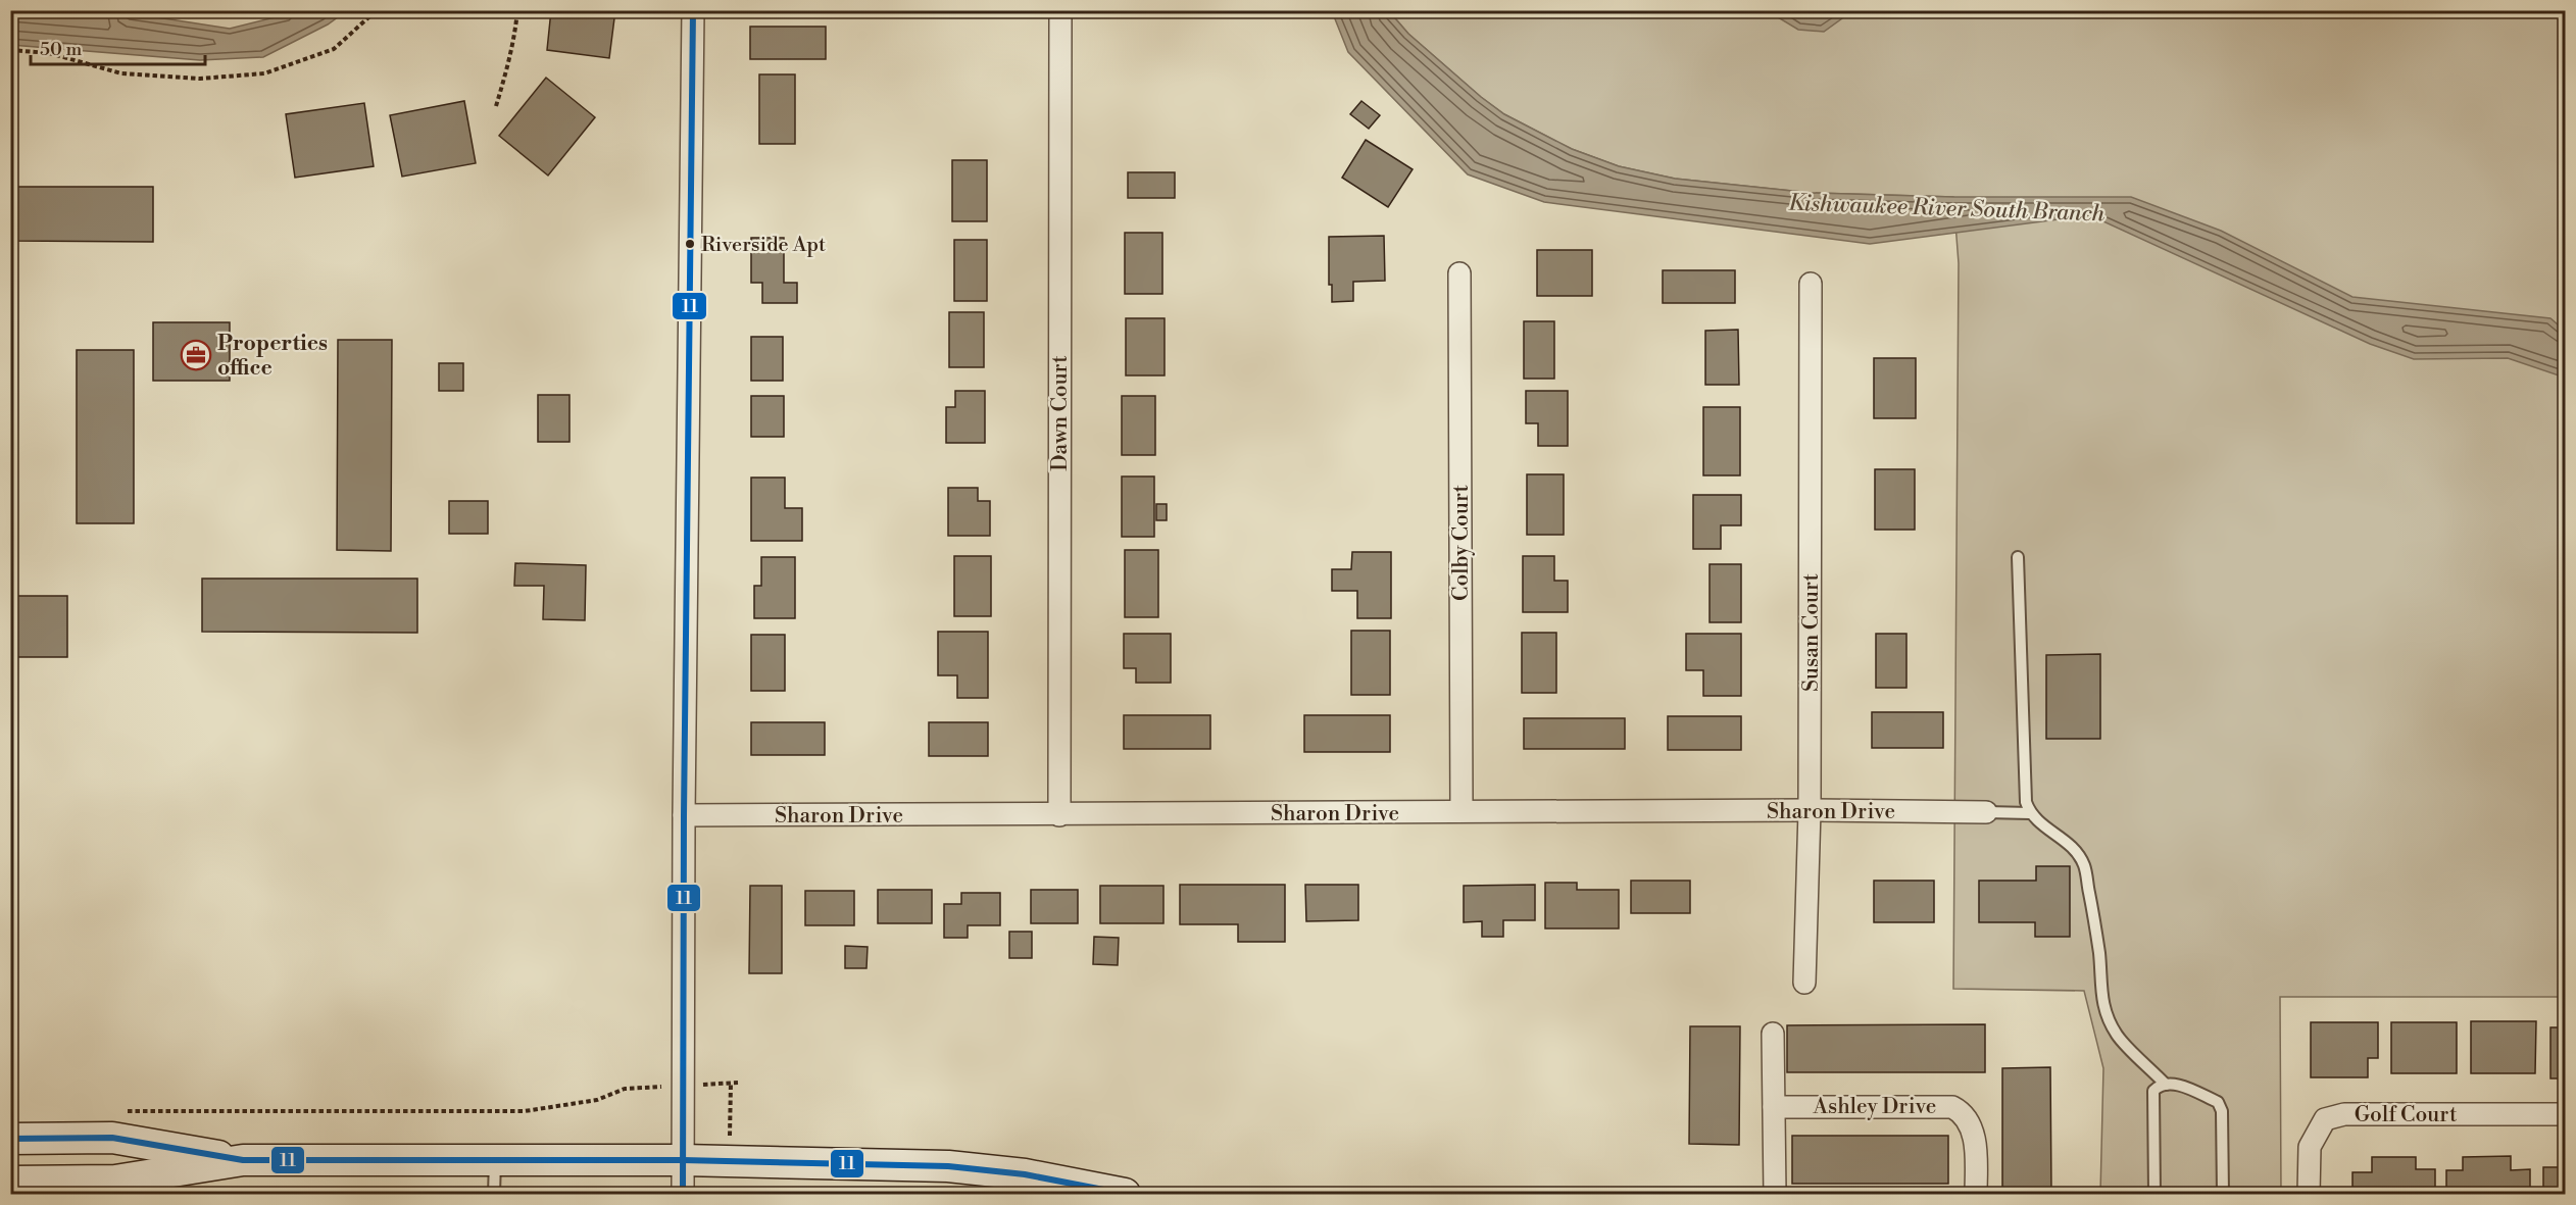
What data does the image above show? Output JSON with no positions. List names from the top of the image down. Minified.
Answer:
{"streets":{"street":["Dawn Court","Colby Court","Susan Court","Sharon Drive","Ashley Drive","Golf Court"]},"crossings":[["Dawn Court","Sharon Drive"],["Colby Court","Sharon Drive"],["Susan Court","Sharon Drive"]],"water":["Kishwaukee River South Branch"],"places":{"other":["Riverside Apt"],"office":["Properties office"]},"lines":["transit line 11"],"scale_bar":"50 m"}
